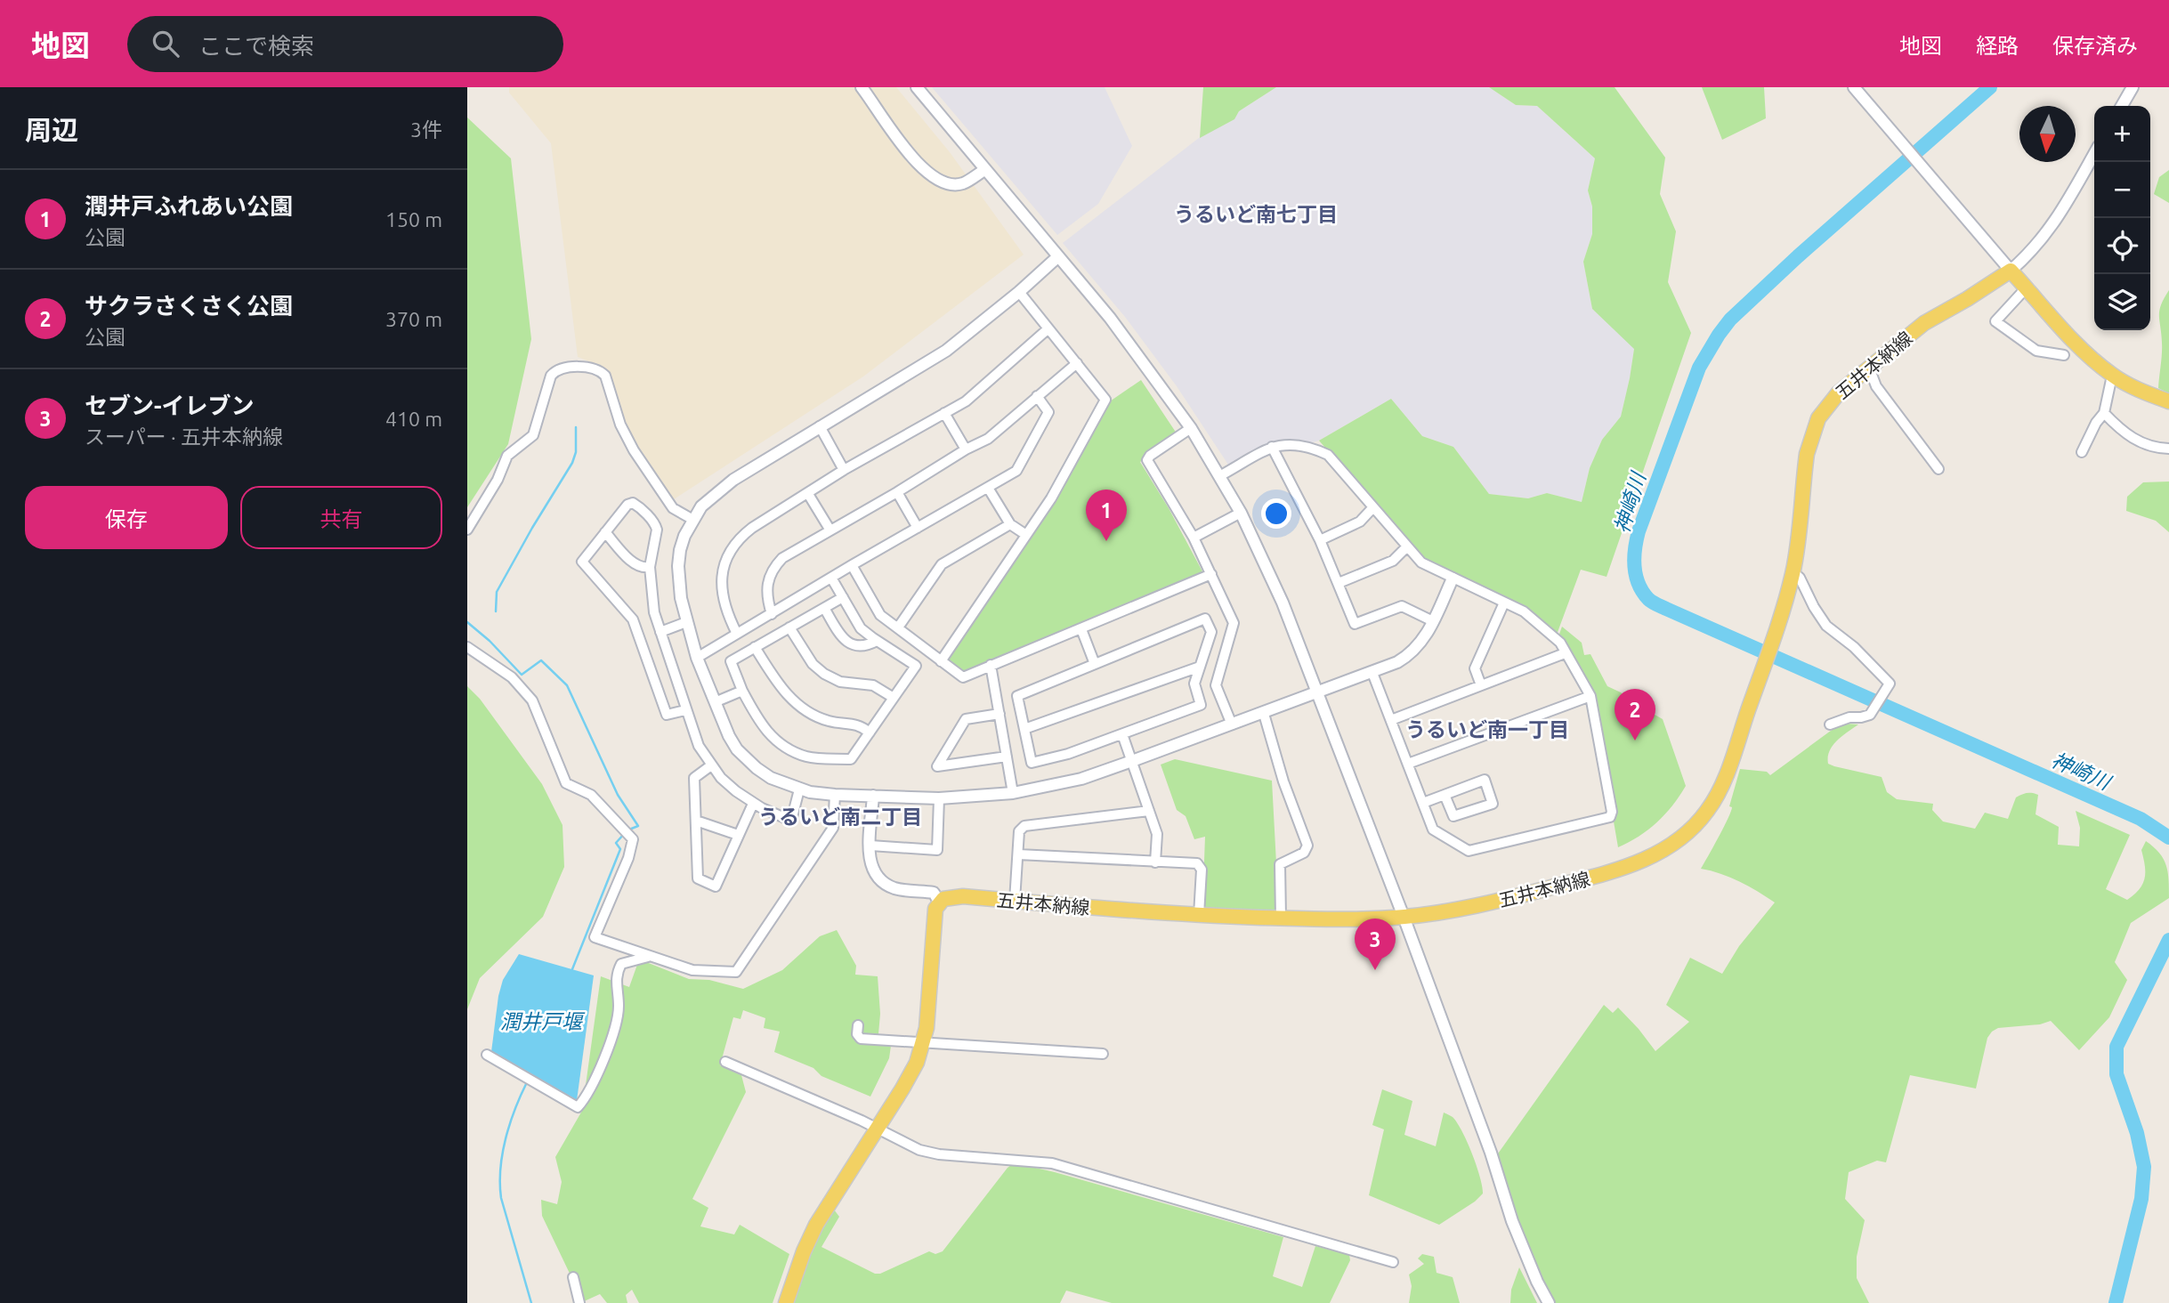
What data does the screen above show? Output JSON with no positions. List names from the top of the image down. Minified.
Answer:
{"streets":{"main road":["五井本納線"]},"districts":["うるいど南七丁目","うるいど南一丁目","うるいど南二丁目"],"water":["神崎川","潤井戸堰"],"north":"bottom","page":{"header":"地図","search":"ここで検索","nav":["地図","経路","保存済み"],"heading":["周辺","3件"],"map_buttons":["+","−"],"list":[{"mark":"1","name":"潤井戸ふれあい公園","note":"公園","value":"150 m"},{"mark":"2","name":"サクラさくさく公園","note":"公園","value":"370 m"},{"mark":"3","name":"セブン-イレブン","note":"スーパー · 五井本納線","value":"410 m"}],"buttons":["保存","共有"],"pins":["1","2","3"]}}
